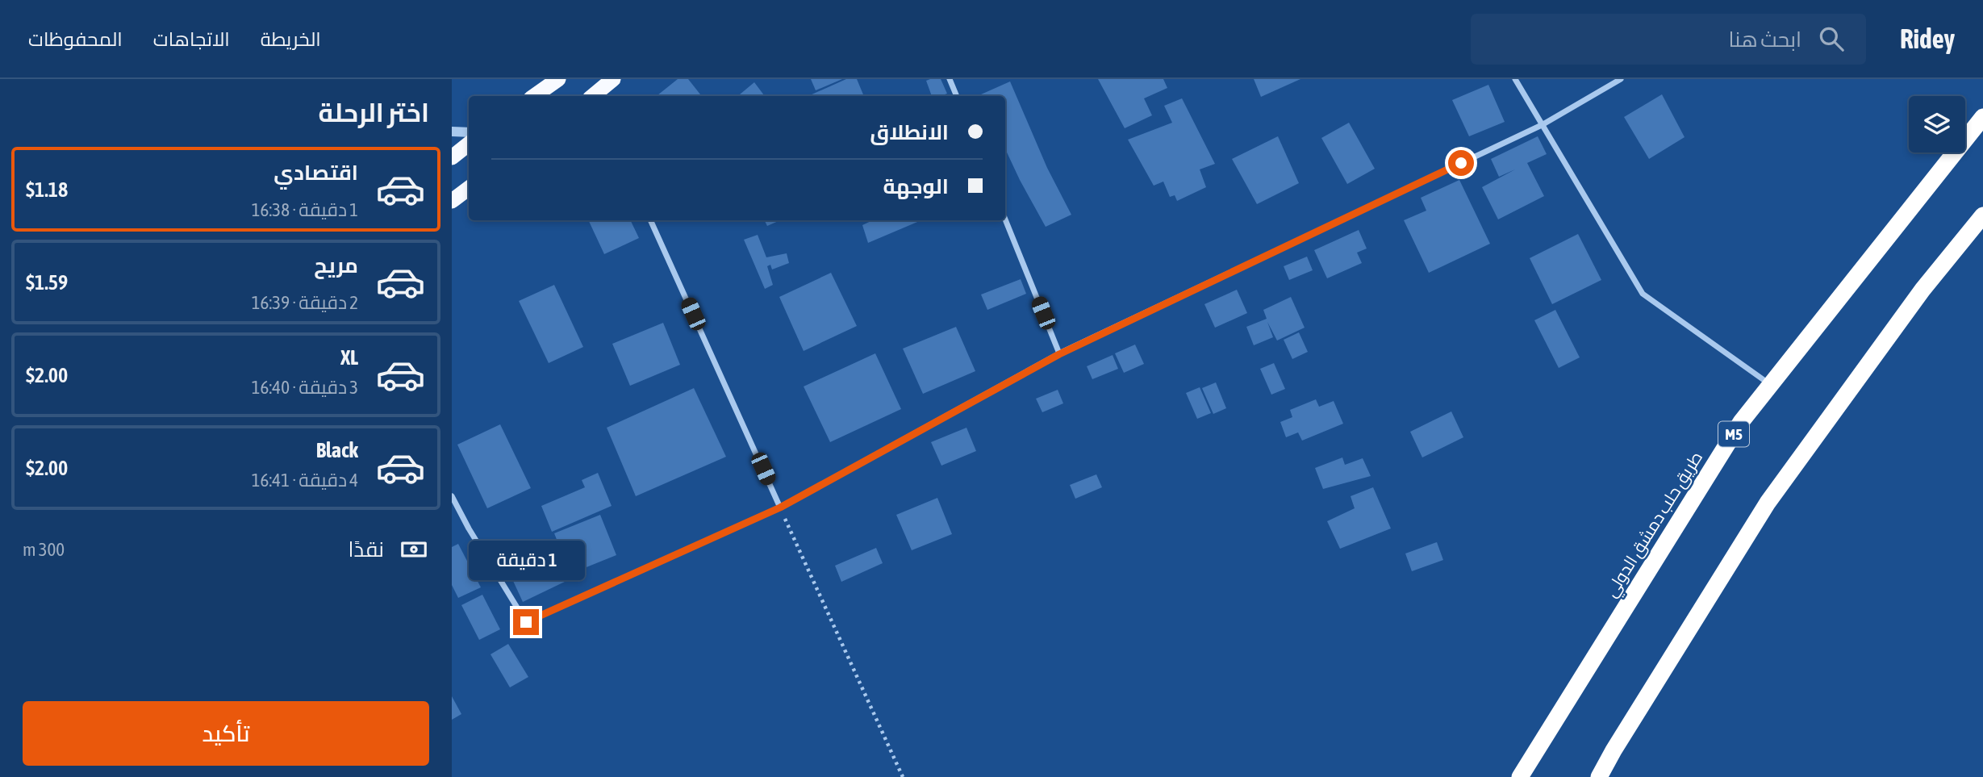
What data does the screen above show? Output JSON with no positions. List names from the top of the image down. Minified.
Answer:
{"streets":{"highway":["M5","طريق حلب دمشق الدولي"]},"page":{"header":"Ridey","search":"ابحث هنا","nav":["الخريطة","الاتجاهات","المحفوظات"],"heading":"اختر الرحلة","banner":["الانطلاق","الوجهة"],"list":[{"name":"اقتصادي","note":"1 دقيقة · 16:38","value":"$1.18"},{"name":"مريح","note":"2 دقيقة · 16:39","value":"$1.59"},{"name":"XL","note":"3 دقيقة · 16:40","value":"$2.00"},{"name":"Black","note":"4 دقيقة · 16:41","value":"$2.00"}],"pay":["نقدًا","300 m"],"bubble":"1 دقيقة","buttons":"تأكيد"}}
